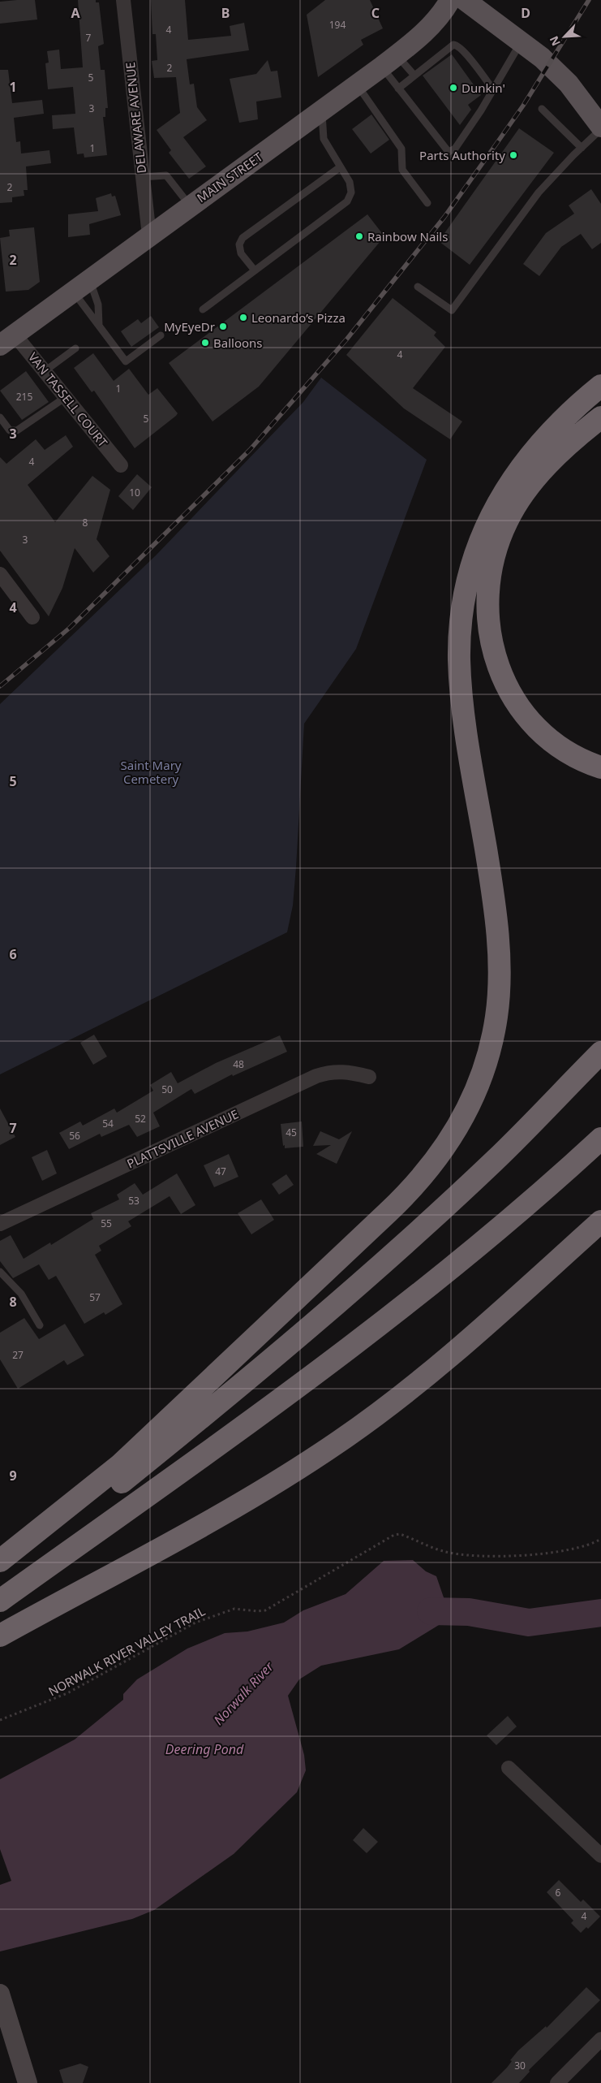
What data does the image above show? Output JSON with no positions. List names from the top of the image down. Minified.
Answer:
{"streets":{"main road":["MAIN STREET"],"street":["DELAWARE AVENUE","VAN TASSELL COURT","PLATTSVILLE AVENUE"],"path":["NORWALK RIVER VALLEY TRAIL"]},"crossings":[["DELAWARE AVENUE","MAIN STREET"],["MAIN STREET","VAN TASSELL COURT"]],"water":["Norwalk River","Deering Pond"],"parks":["Saint Mary Cemetery"],"places":["Dunkin'","Parts Authority","Rainbow Nails","Leonardo’s Pizza","MyEyeDr","Balloons"],"house_numbers":["194","4","7","2","5","3","1","2","4","1","215","5","4","10","8","3","48","50","52","54","45","56","47","53","55","57","27","6","4","30"],"north":"bottom left","grid":{"columns":["A","B","C","D"],"rows":["1","2","3","4","5","6","7","8","9"]}}
